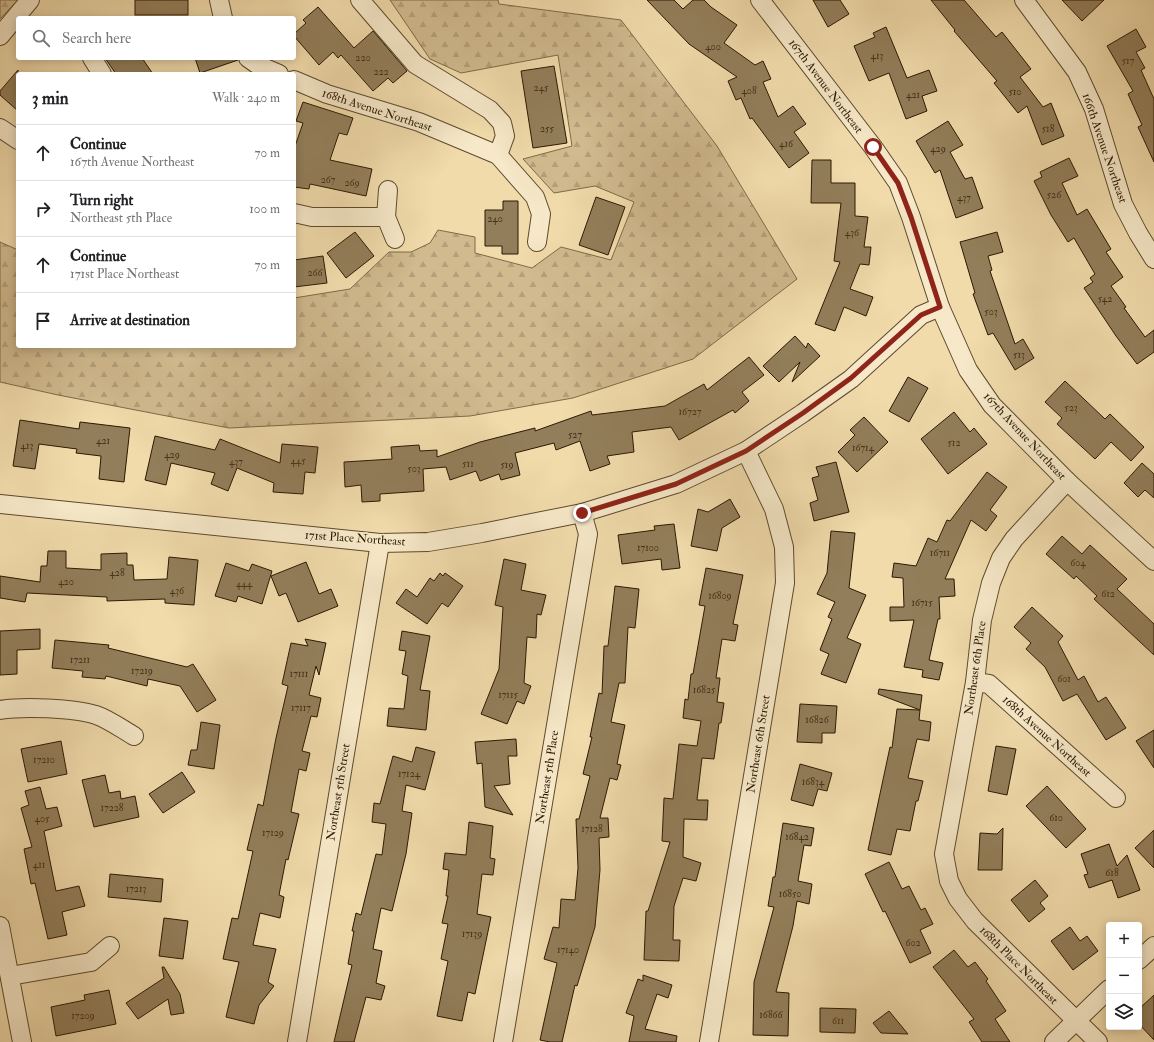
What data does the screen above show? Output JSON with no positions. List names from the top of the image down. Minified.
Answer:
{"streets":{"street":["167th Avenue Northeast","168th Avenue Northeast","166th Avenue Northeast","171st Place Northeast","Northeast 6th Place","Northeast 6th Street","Northeast 5th Place","Northeast 5th Street","168th Place Northeast"]},"crossings":[["167th Avenue Northeast","Northeast 6th Place"],["168th Avenue Northeast","Northeast 6th Place"],["171st Place Northeast","Northeast 6th Street"],["171st Place Northeast","Northeast 5th Place"],["171st Place Northeast","Northeast 5th Street"],["Northeast 6th Place","168th Place Northeast"]],"house_numbers":["400","413","220","517","222","245","408","510","421","255","518","416","429","267","269","526","437","240","436","266","542","503","513","523","16727","527","421","512","413","16714","429","445","437","511","519","503","17100","16711","604","428","420","444","436","612","16809","16715","17211","17219","17111","601","16825","17115","17117","16826","17210","17124","16834","17228","610","405","17128","17129","16842","411","618","17213","16850","17139","602","17140","16866","17209","611"],"page":{"search":"Search here","heading":["3 min","Walk · 240 m"],"list":[["Continue","167th Avenue Northeast","70 m"],["Turn right","Northeast 5th Place","100 m"],["Continue","171st Place Northeast","70 m"],"Arrive at destination"],"map_buttons":["+","−"]}}
